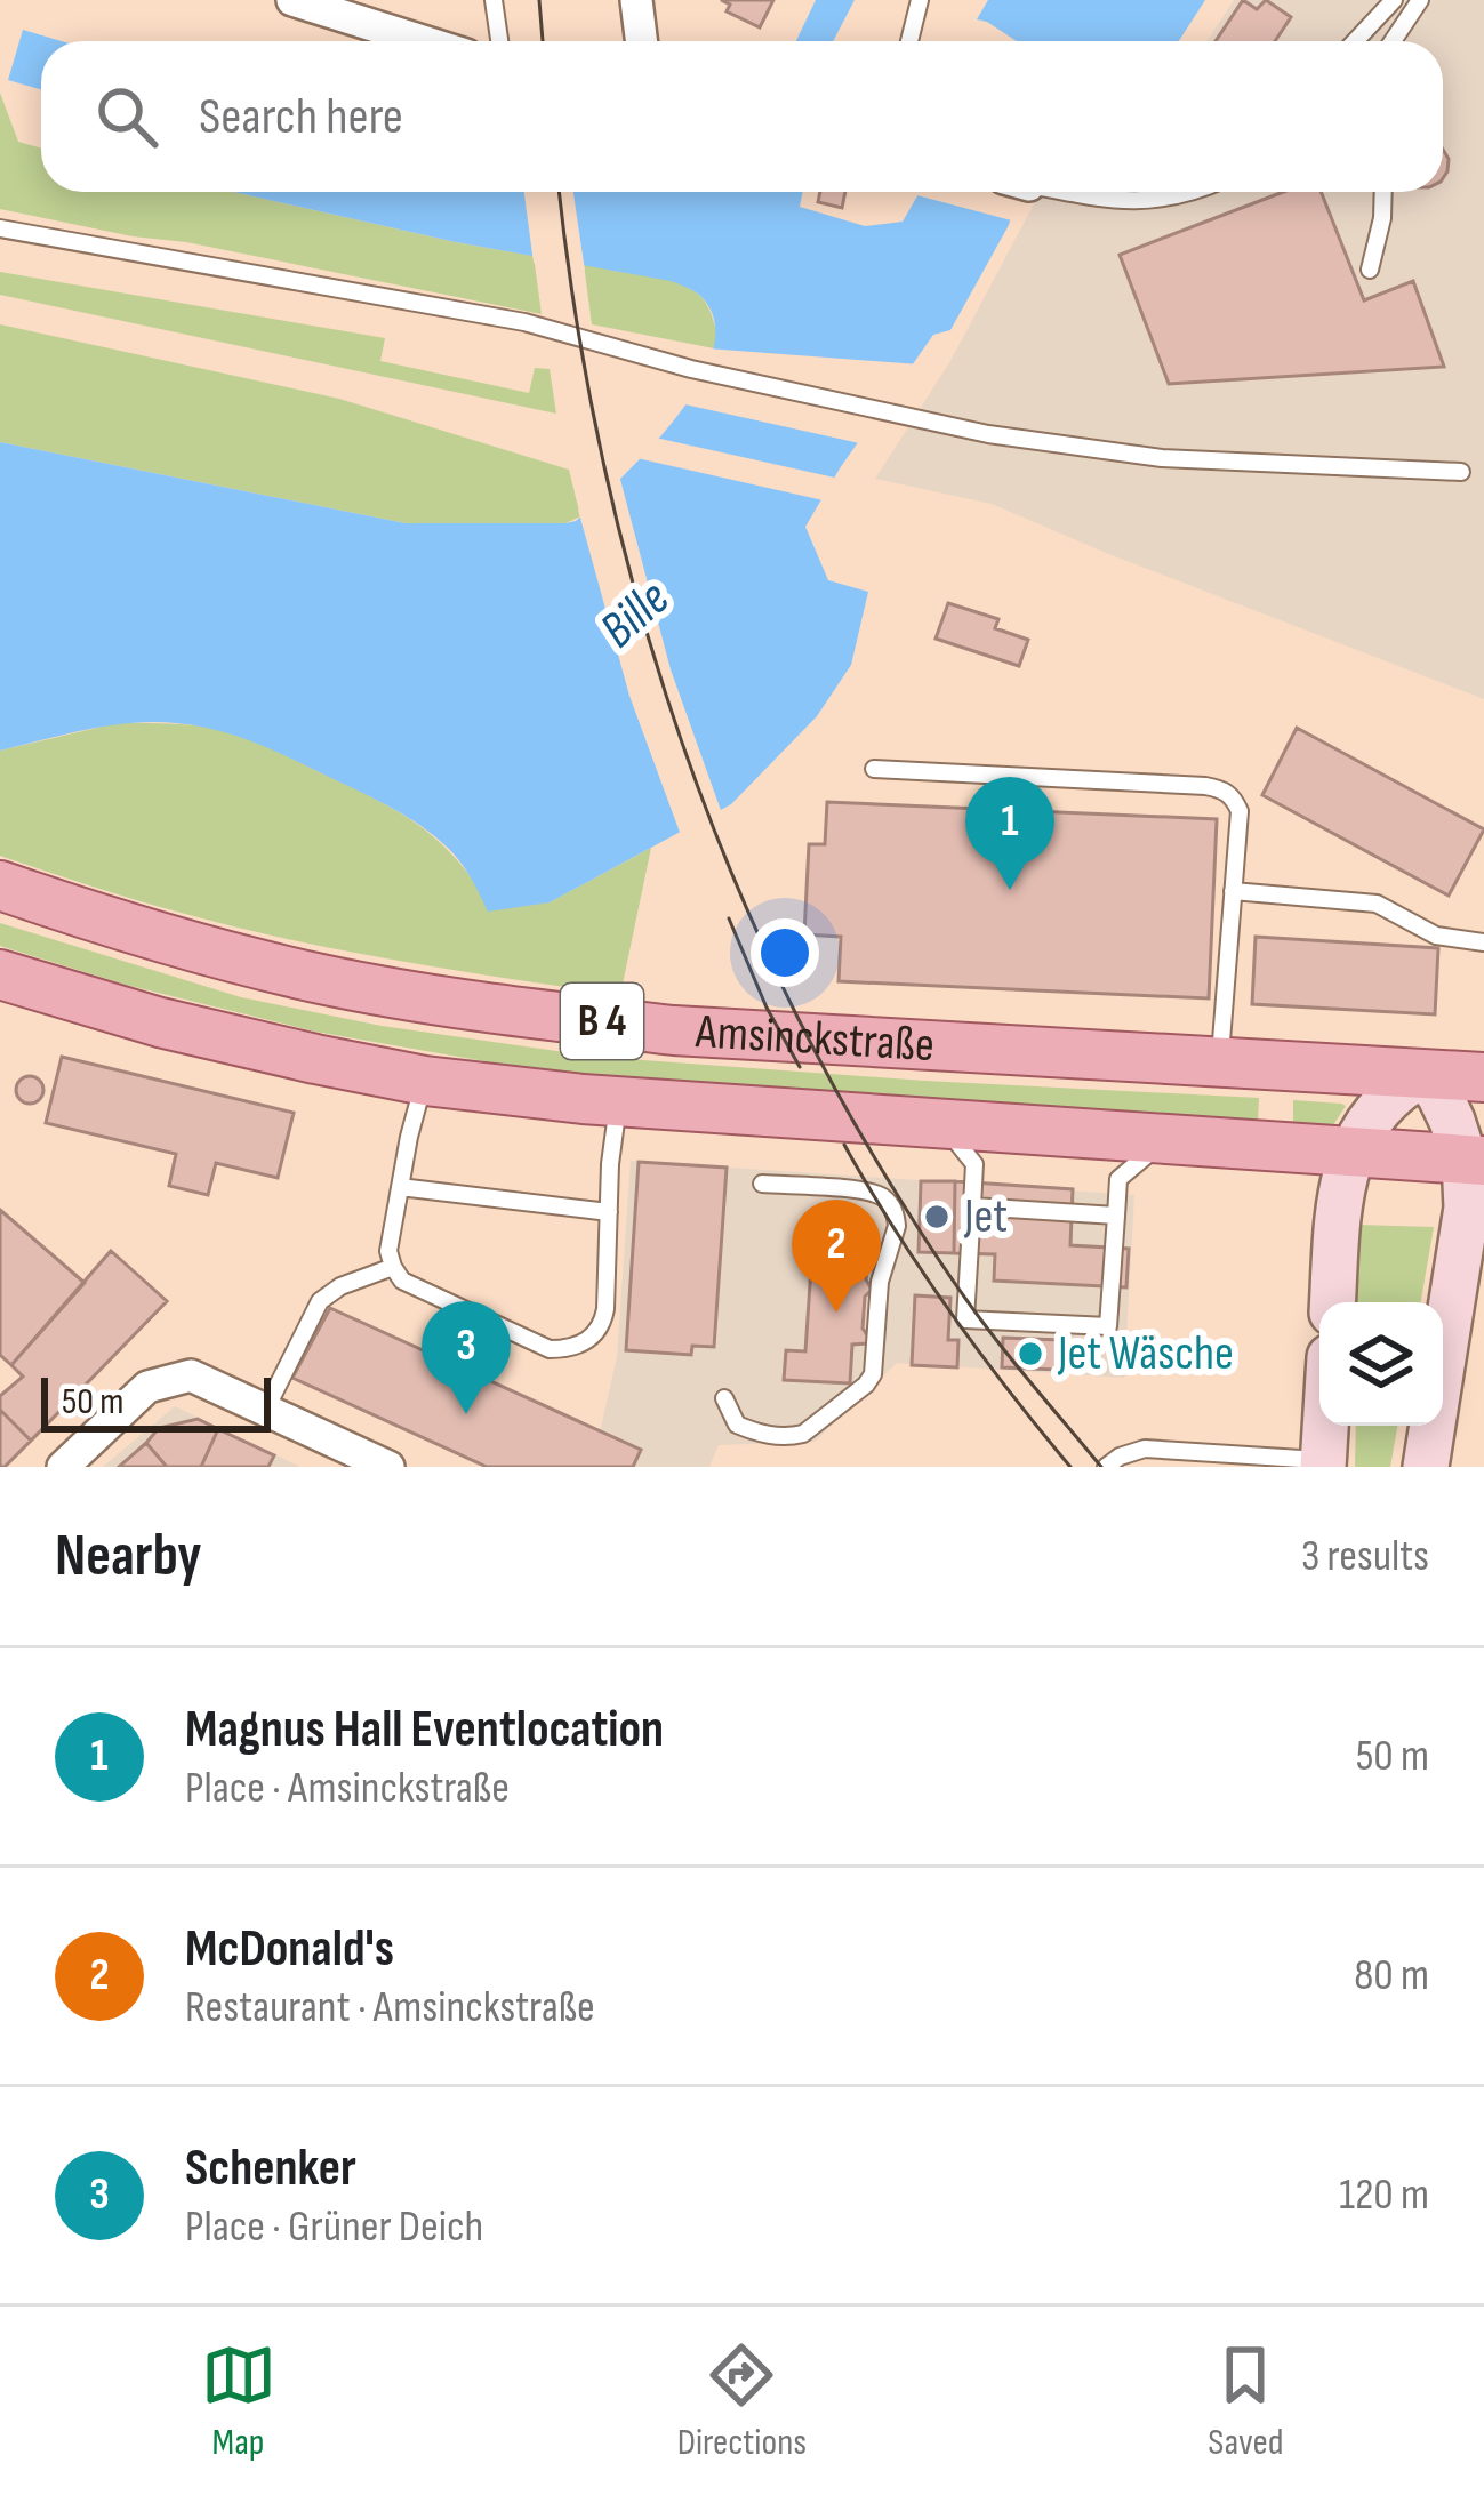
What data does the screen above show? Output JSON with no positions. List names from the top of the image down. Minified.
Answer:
{"streets":{"main road":["B 4","Amsinckstraße"]},"water":["Bille"],"places":["Jet","Jet Wäsche"],"scale_bar":"50 m","page":{"search":"Search here","pins":["1","2","3"],"scale":"50 m","heading":["Nearby","3 results"],"list":[{"mark":"1","name":"Magnus Hall Eventlocation","note":"Place · Amsinckstraße","value":"50 m"},{"mark":"2","name":"McDonald's","note":"Restaurant · Amsinckstraße","value":"80 m"},{"mark":"3","name":"Schenker","note":"Place · Grüner Deich","value":"120 m"}],"nav":["Map","Directions","Saved"]}}
